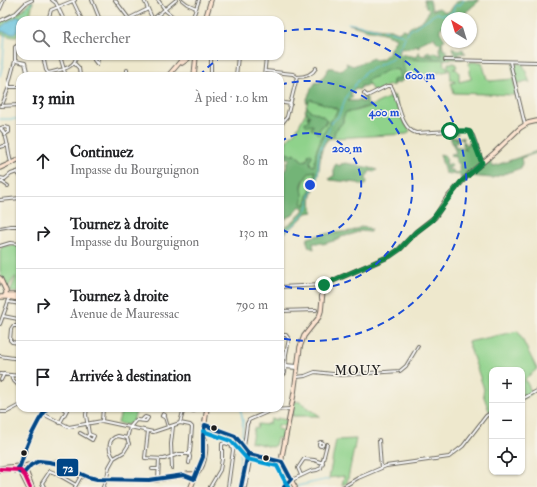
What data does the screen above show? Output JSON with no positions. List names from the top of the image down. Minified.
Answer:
{"districts":["MOUY"],"lines":["transit line 72"],"north":"top left","page":{"search":"Rechercher","heading":["13 min","À pied · 1.0 km"],"list":[["Continuez","Impasse du Bourguignon","80 m"],["Tournez à droite","Impasse du Bourguignon","130 m"],["Tournez à droite","Avenue de Mauressac","790 m"],"Arrivée à destination"],"map_buttons":["+","−"]},"rings":["600 m","400 m","200 m"]}
